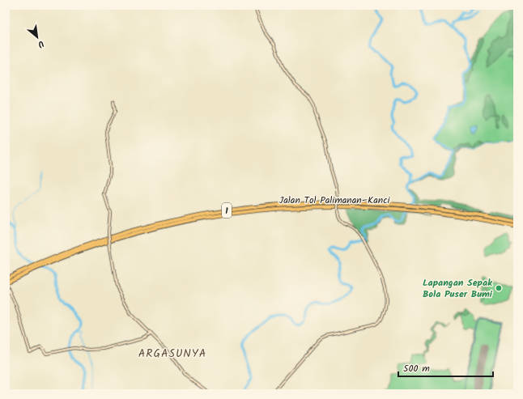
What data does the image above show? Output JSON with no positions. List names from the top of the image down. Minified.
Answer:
{"streets":{"highway":["Jalan Tol Palimanan–Kanci","1"]},"districts":["ARGASUNYA"],"places":["Lapangan Sepak Bola Puser Bumi"],"scale_bar":"500 m","north":"bottom right"}
